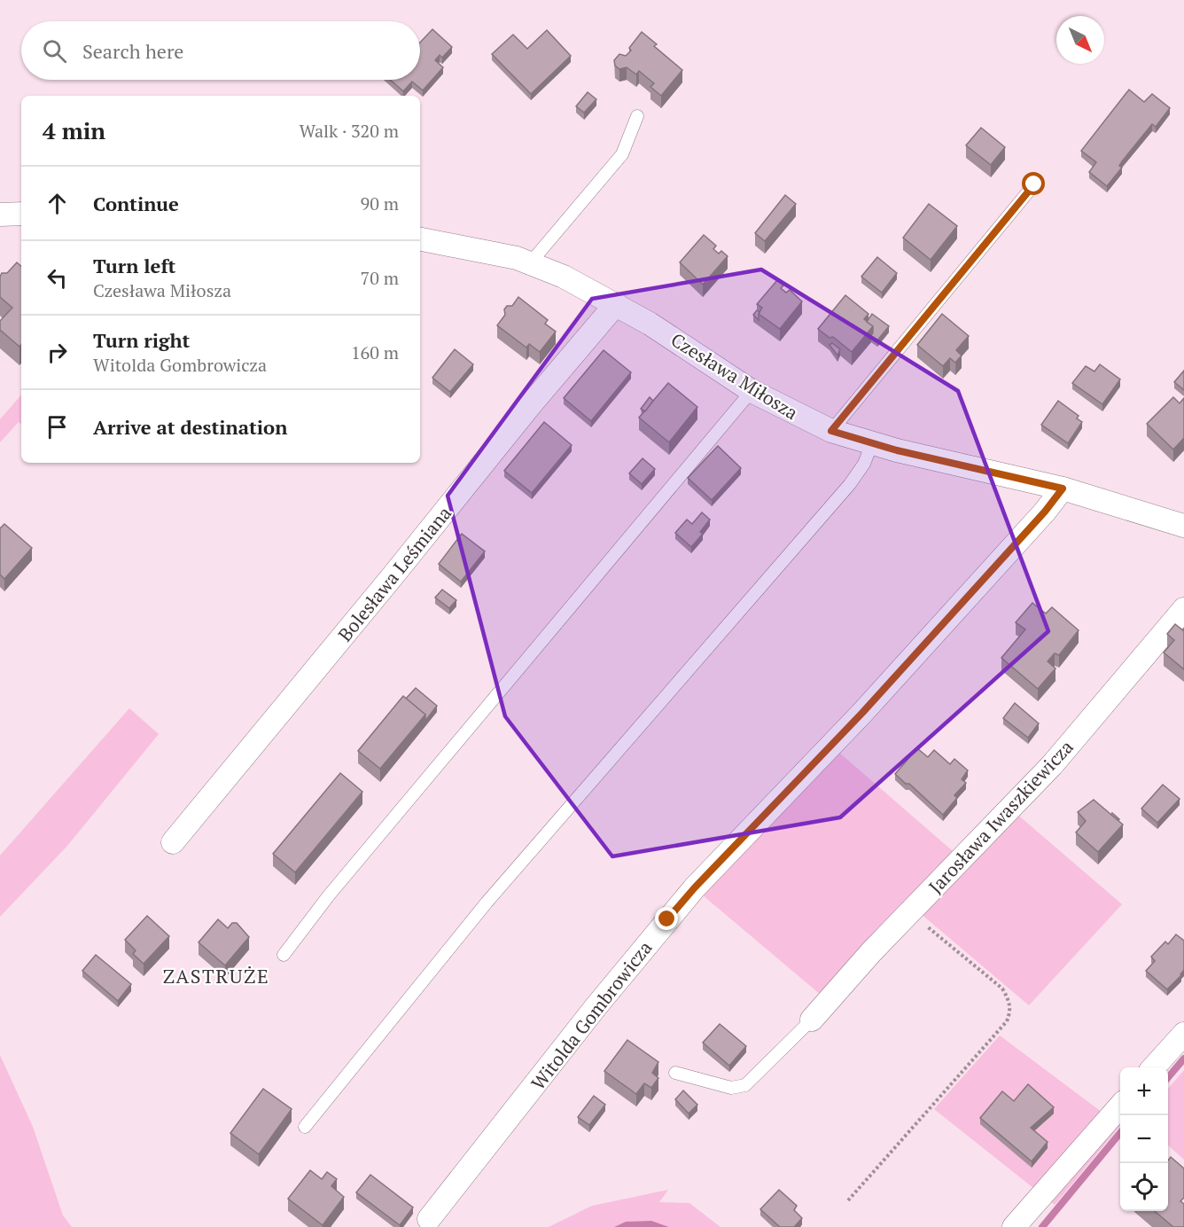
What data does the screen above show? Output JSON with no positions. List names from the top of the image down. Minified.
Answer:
{"streets":{"street":["Czesława Miłosza","Bolesława Leśmiana","Jarosława Iwaszkiewicza","Witolda Gombrowicza"]},"crossings":[["Czesława Miłosza","Bolesława Leśmiana"],["Czesława Miłosza","Witolda Gombrowicza"]],"districts":["ZASTRUŻE"],"north":"bottom right","page":{"search":"Search here","heading":["4 min","Walk · 320 m"],"list":[["Continue","90 m"],["Turn left","Czesława Miłosza","70 m"],["Turn right","Witolda Gombrowicza","160 m"],"Arrive at destination"],"map_buttons":["+","−"]}}
